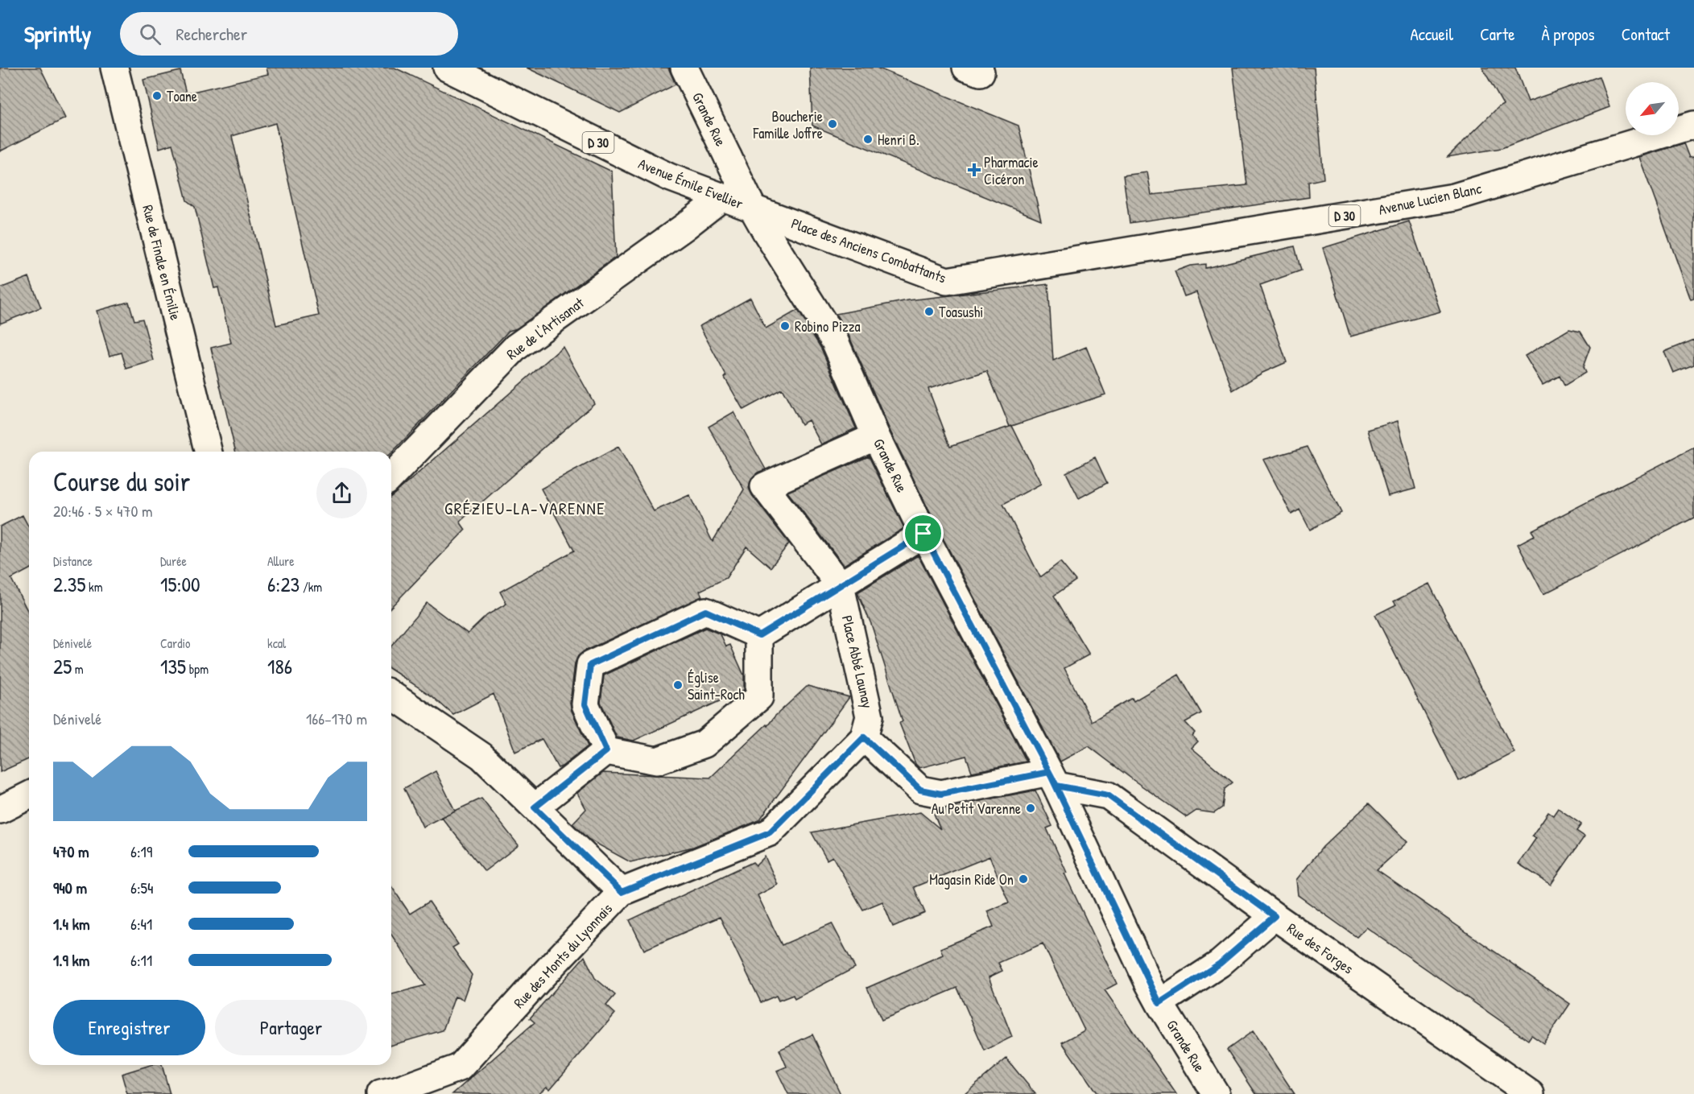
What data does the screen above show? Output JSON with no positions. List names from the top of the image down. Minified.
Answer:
{"streets":{"street":["Grande Rue","D 30","Avenue Émile Evellier","Avenue Lucien Blanc","Place des Anciens Combattants","Rue de Finale en Émilie","Rue de l'Artisanat","Place Abbé Launay","Rue des Forges","Rue des Monts du Lyonnais"]},"crossings":[["Grande Rue","Avenue Émile Evellier"],["Grande Rue","Place des Anciens Combattants"],["Grande Rue","Place Abbé Launay"],["Grande Rue","Rue des Forges"],["Avenue Émile Evellier","Place des Anciens Combattants"],["Avenue Émile Evellier","Rue de l'Artisanat"],["Avenue Lucien Blanc","Place des Anciens Combattants"],["Place Abbé Launay","Rue des Monts du Lyonnais"]],"districts":["GRÉZIEU-LA-VARENNE"],"places":{"other":["Toane","Boucherie Famille Joffre","Henri B.","Toasushi","Robino Pizza","Église Saint-Roch","Au Petit Varenne","Magasin Ride On"],"health":["Pharmacie Cicéron"]},"north":"bottom left","page":{"header":"Sprintly","search":"Rechercher","nav":["Accueil","Carte","À propos","Contact"],"heading":["Course du soir","20:46 · 5 × 470 m"],"stats":[["Distance","2.35 km"],["Durée","15:00"],["Allure","6:23 /km"],["Dénivelé","25 m"],["Cardio","135 bpm"],["kcal","186"]],"chart":["Dénivelé","166–170 m"],"list":[{"name":"470 m","note":"6:19"},{"name":"940 m","note":"6:54"},{"name":"1.4 km","note":"6:41"},{"name":"1.9 km","note":"6:11"}],"buttons":["Enregistrer","Partager"]}}
